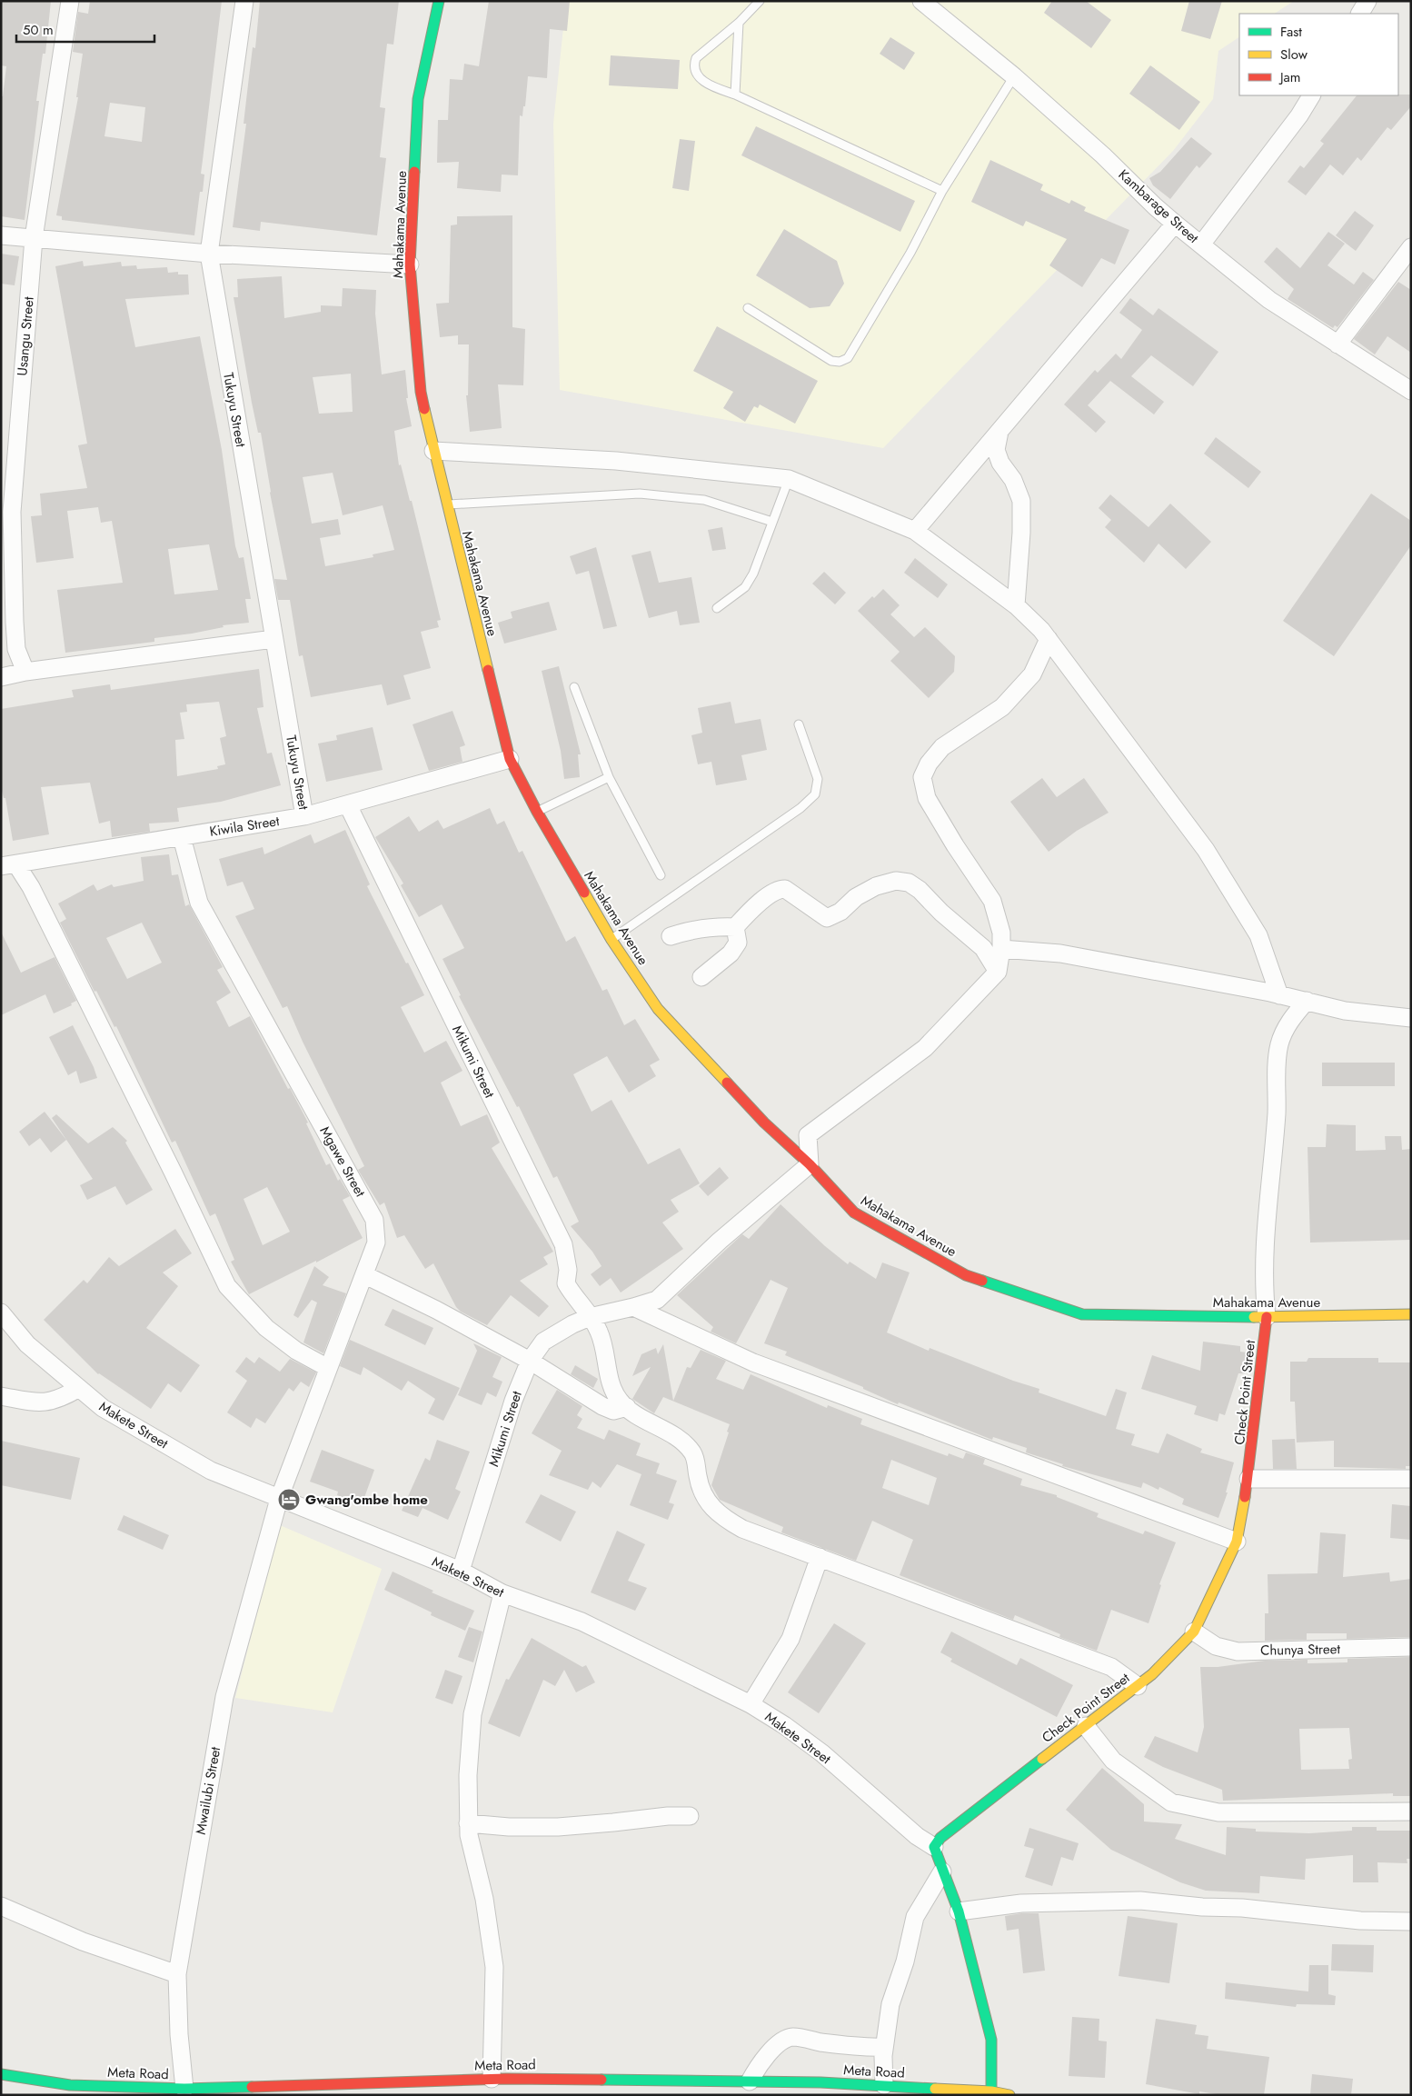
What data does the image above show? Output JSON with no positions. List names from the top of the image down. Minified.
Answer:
{"streets":{"street":["Kambarage Street","Mahakama Avenue","Usangu Street","Tukuyu Street","Kiwila Street","Mikumi Street","Mgawe Street","Check Point Street","Makete Street","Chunya Street","Mwailubi Street","Meta Road"]},"crossings":[["Mahakama Avenue","Kiwila Street"],["Mahakama Avenue","Mikumi Street"],["Mahakama Avenue","Check Point Street"],["Tukuyu Street","Kiwila Street"],["Kiwila Street","Mikumi Street"],["Kiwila Street","Mgawe Street"],["Mikumi Street","Makete Street"],["Mgawe Street","Makete Street"],["Mgawe Street","Mwailubi Street"],["Check Point Street","Makete Street"],["Check Point Street","Chunya Street"],["Makete Street","Mwailubi Street"],["Mwailubi Street","Meta Road"]],"places":{"hotel":["Gwang'ombe home"]},"legend":["Fast","Slow","Jam"],"scale_bar":"50 m"}
